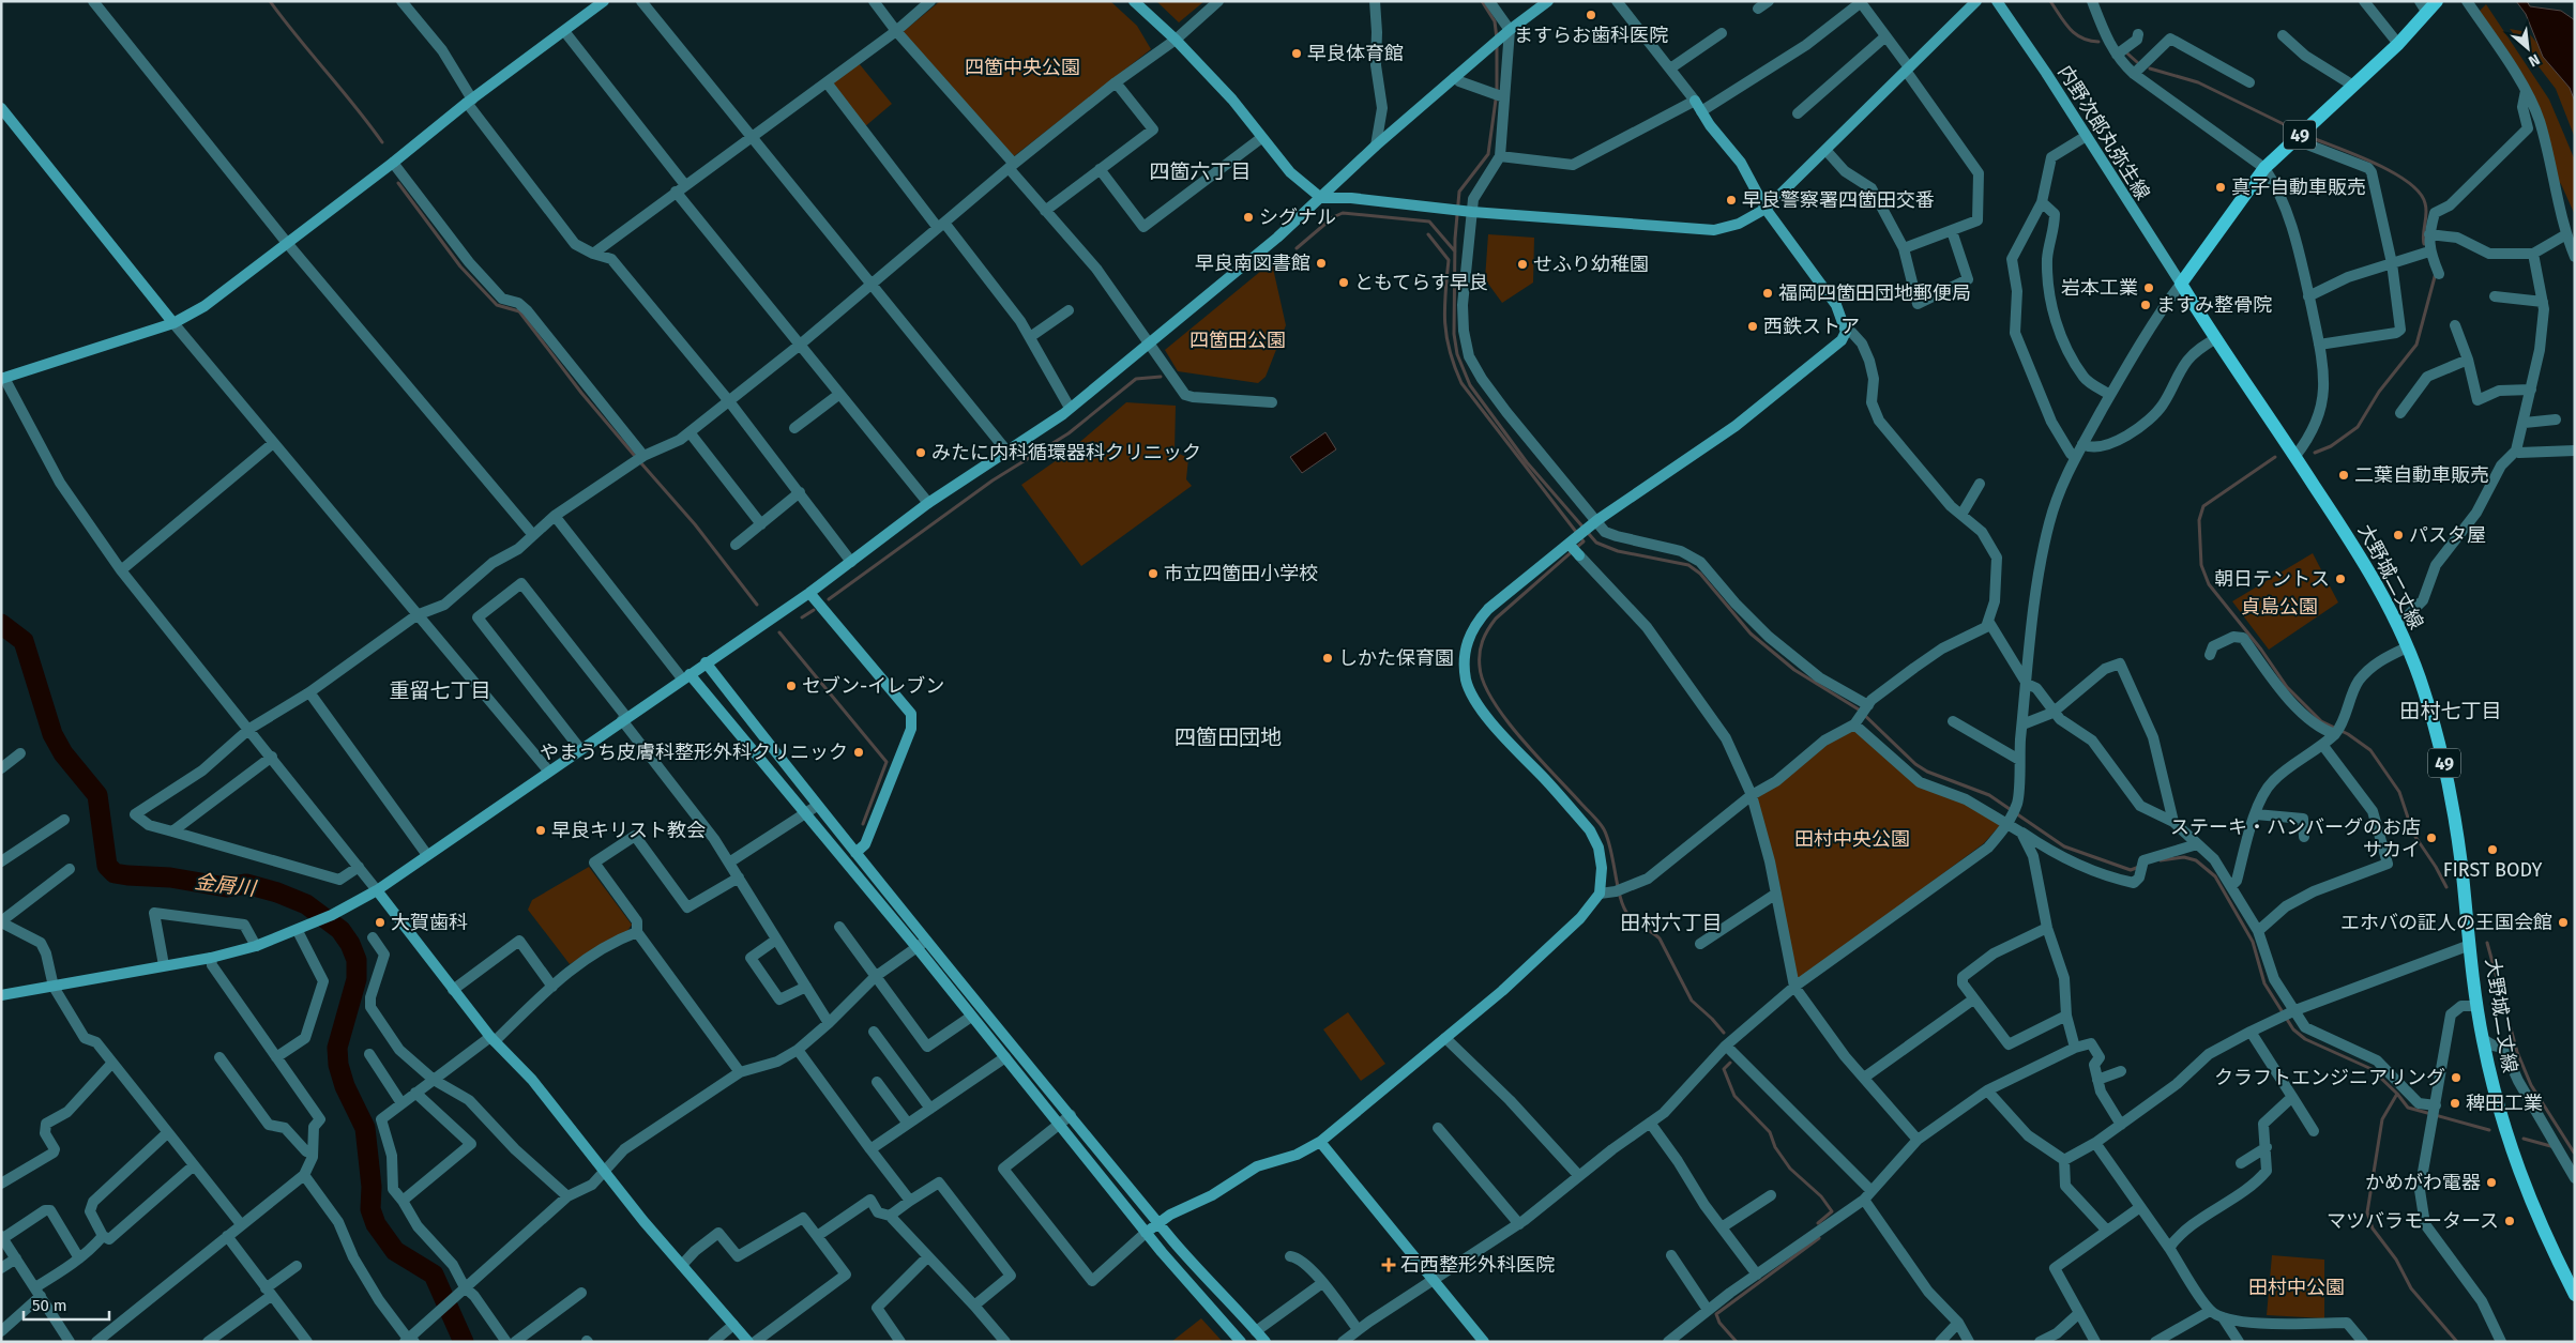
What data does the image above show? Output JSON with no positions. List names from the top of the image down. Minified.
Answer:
{"streets":{"main road":["49","大野城二丈線"],"street":["内野次郎丸弥生線"]},"crossings":[["内野次郎丸弥生線","49"],["内野次郎丸弥生線","大野城二丈線"],["49","大野城二丈線"]],"districts":["四箇六丁目","重留七丁目","田村七丁目","四箇田団地","田村六丁目"],"water":["金屑川"],"parks":["四箇中央公園","四箇田公園","貞島公園","田村中央公園","田村中公園"],"places":{"other":["ますらお歯科医院","早良体育館","真子自動車販売","早良警察署四箇田交番","シグナル","早良南図書館","せふり幼稚園","ともてらす早良","岩本工業","福岡四箇田団地郵便局","ますみ整骨院","西鉄ストア","みたに内科循環器科クリニック","二葉自動車販売","パスタ屋","市立四箇田小学校","朝日テントス","しかた保育園","セブン-イレブン","やまうち皮膚科整形外科クリニック","早良キリスト教会","ステーキ・ハンバーグのお店 サカイ","FIRST BODY","大賀歯科","エホバの証人の王国会館","クラフトエンジニアリング","稗田工業","かめがわ電器","マツバラモータース"],"health":["石西整形外科医院"]},"scale_bar":"50 m","north":"bottom right"}
